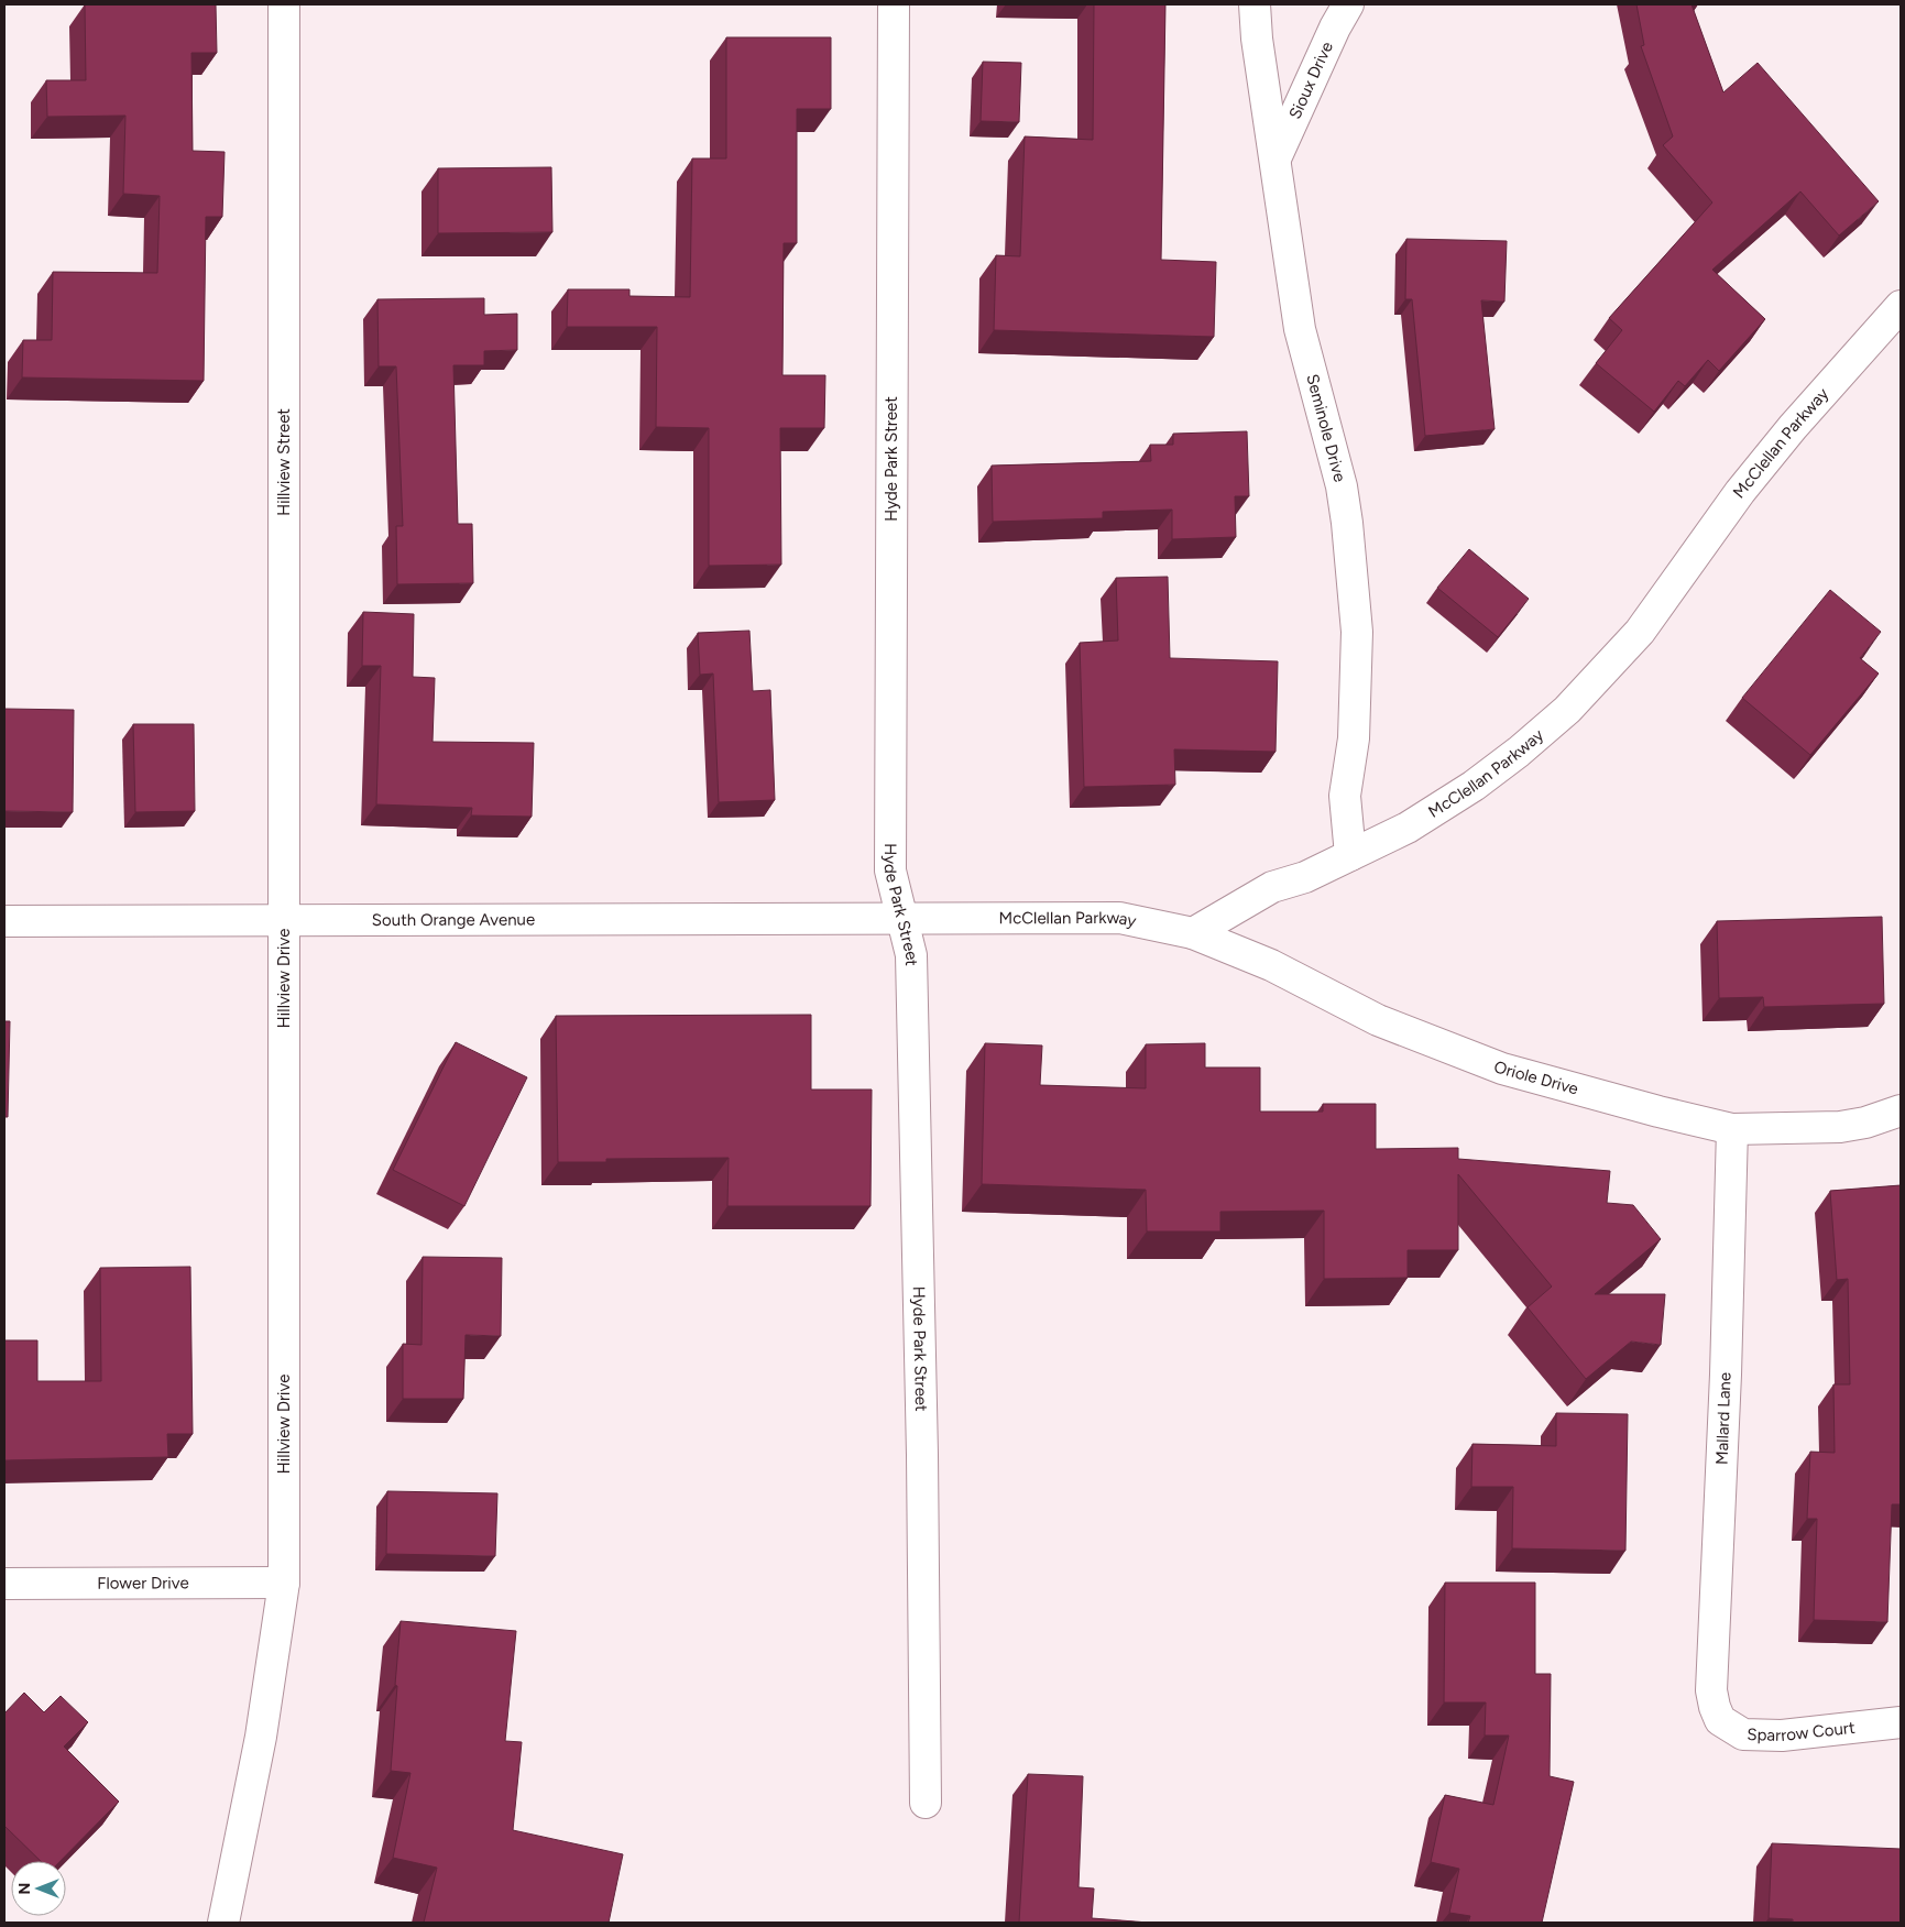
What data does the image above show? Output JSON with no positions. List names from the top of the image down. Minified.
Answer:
{"streets":{"street":["Sioux Drive","Seminole Drive","McClellan Parkway","Hyde Park Street","Hillview Street","South Orange Avenue","Hillview Drive","Oriole Drive","Mallard Lane","Flower Drive","Sparrow Court"]},"crossings":[["Sioux Drive","Seminole Drive"],["Seminole Drive","McClellan Parkway"],["McClellan Parkway","Hyde Park Street"],["McClellan Parkway","South Orange Avenue"],["McClellan Parkway","Oriole Drive"],["Hyde Park Street","South Orange Avenue"],["Hillview Street","South Orange Avenue"],["Hillview Street","Hillview Drive"],["South Orange Avenue","Hillview Drive"],["Hillview Drive","Flower Drive"],["Oriole Drive","Mallard Lane"],["Mallard Lane","Sparrow Court"]],"north":"left"}
